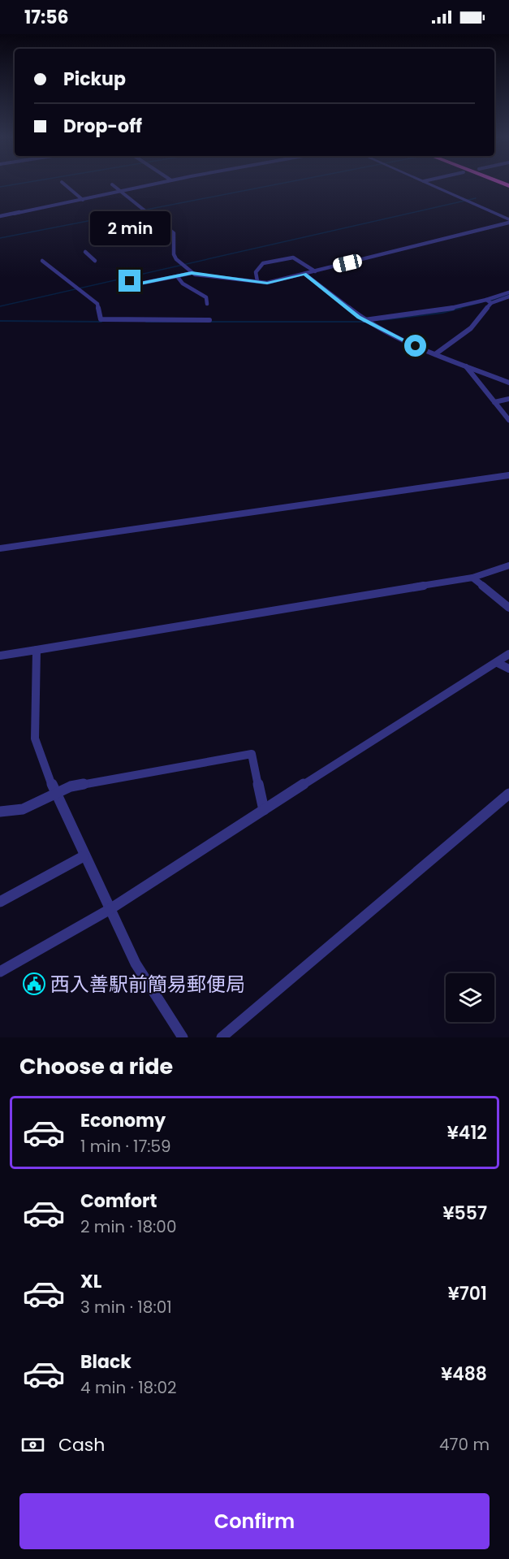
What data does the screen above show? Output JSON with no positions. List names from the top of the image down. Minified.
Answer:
{"places":{"public building":["西入善駅前簡易郵便局"]},"page":{"status":"17:56","banner":["Pickup","Drop-off"],"bubble":"2 min","heading":"Choose a ride","list":[{"name":"Economy","note":"1 min · 17:59","value":"¥412"},{"name":"Comfort","note":"2 min · 18:00","value":"¥557"},{"name":"XL","note":"3 min · 18:01","value":"¥701"},{"name":"Black","note":"4 min · 18:02","value":"¥488"}],"pay":["Cash","470 m"],"buttons":"Confirm"}}
